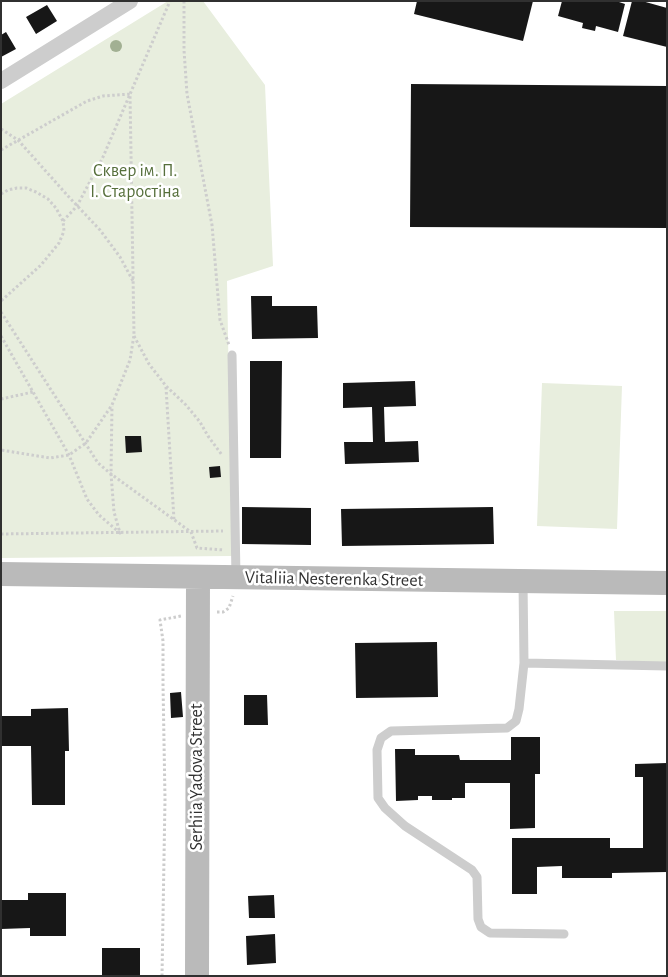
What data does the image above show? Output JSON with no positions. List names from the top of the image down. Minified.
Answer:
{"streets":{"main road":["Vitaliia Nesterenka Street","Serhiia Yadova Street"]},"crossings":[["Vitaliia Nesterenka Street","Serhiia Yadova Street"]],"parks":["Сквер ім. П. І. Старостіна"]}
